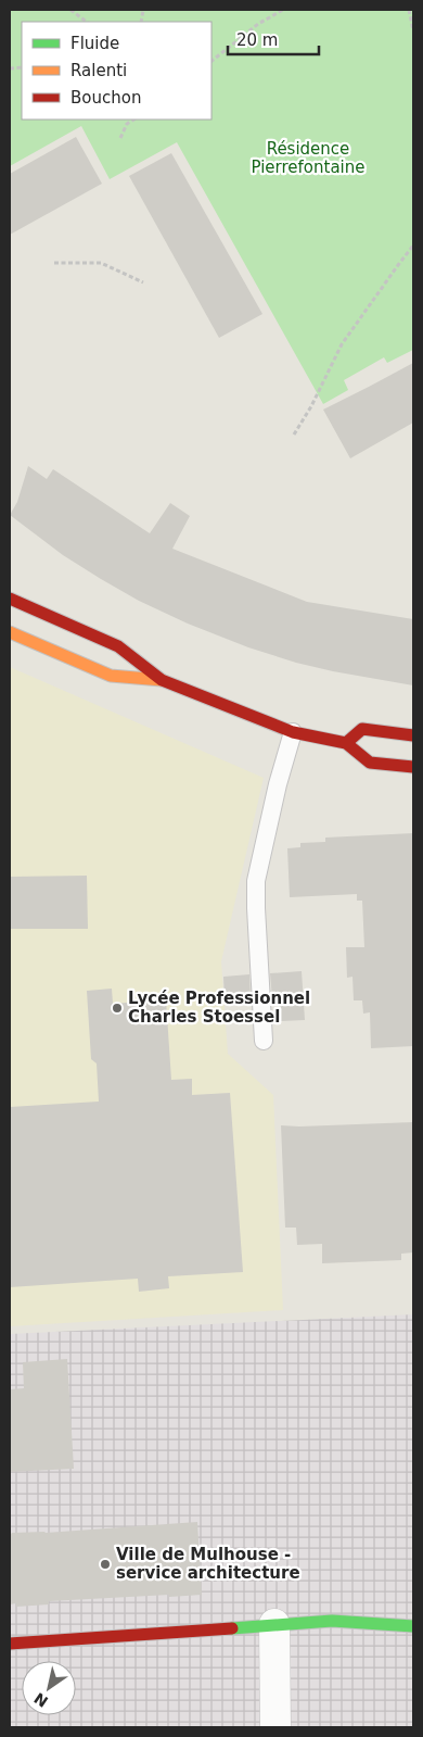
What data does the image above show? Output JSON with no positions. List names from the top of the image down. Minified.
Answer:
{"parks":["Résidence Pierrefontaine"],"places":["Lycée Professionnel Charles Stoessel","Ville de Mulhouse - service architecture"],"legend":["Fluide","Ralenti","Bouchon"],"scale_bar":"20 m","north":"bottom left"}
